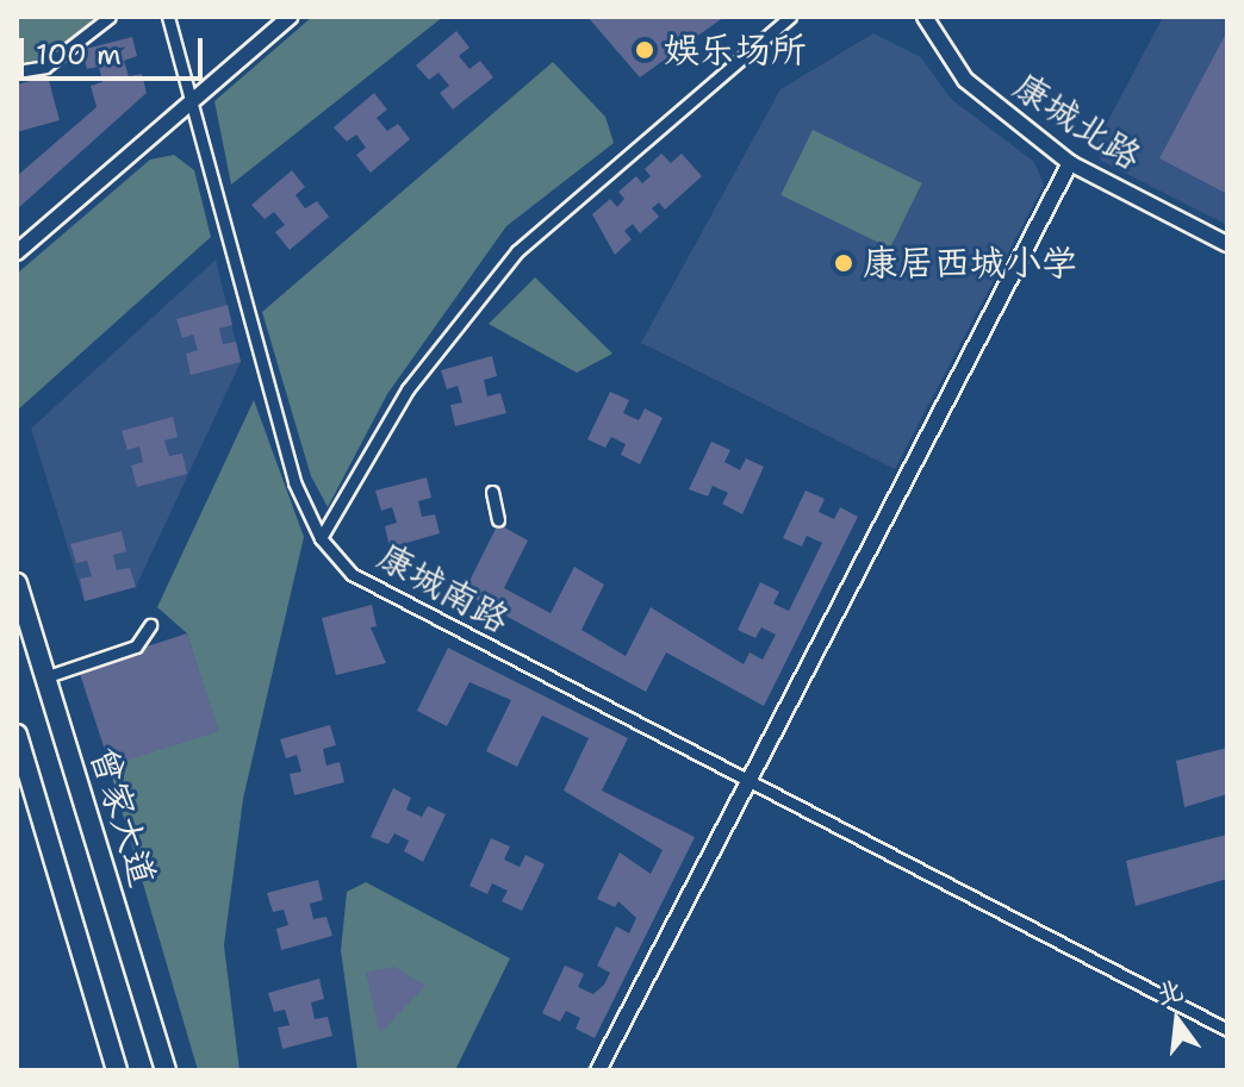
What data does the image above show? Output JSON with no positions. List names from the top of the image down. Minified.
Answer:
{"streets":{"highway":["曾家大道"],"street":["康城北路","康城南路"]},"places":["娱乐场所","康居西城小学"],"scale_bar":"100 m","north":"top"}
